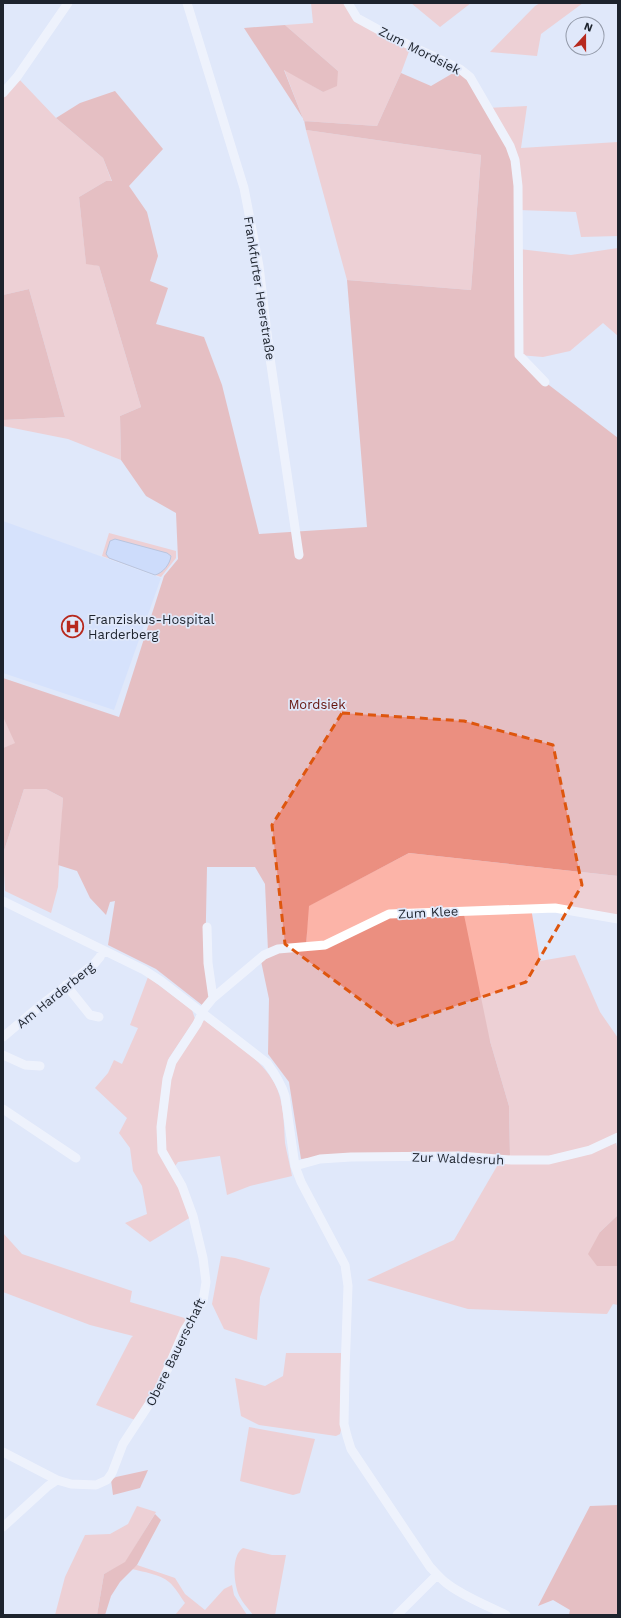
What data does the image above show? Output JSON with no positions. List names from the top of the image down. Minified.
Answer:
{"streets":{"street":["Zum Mordsiek","Frankfurter Heerstraße","Zum Klee","Am Harderberg","Zur Waldesruh","Obere Bauerschaft"]},"crossings":[["Zum Klee","Obere Bauerschaft"]],"parks":["Mordsiek"],"places":{"hospital":["Franziskus-Hospital Harderberg"]},"north":"top"}
